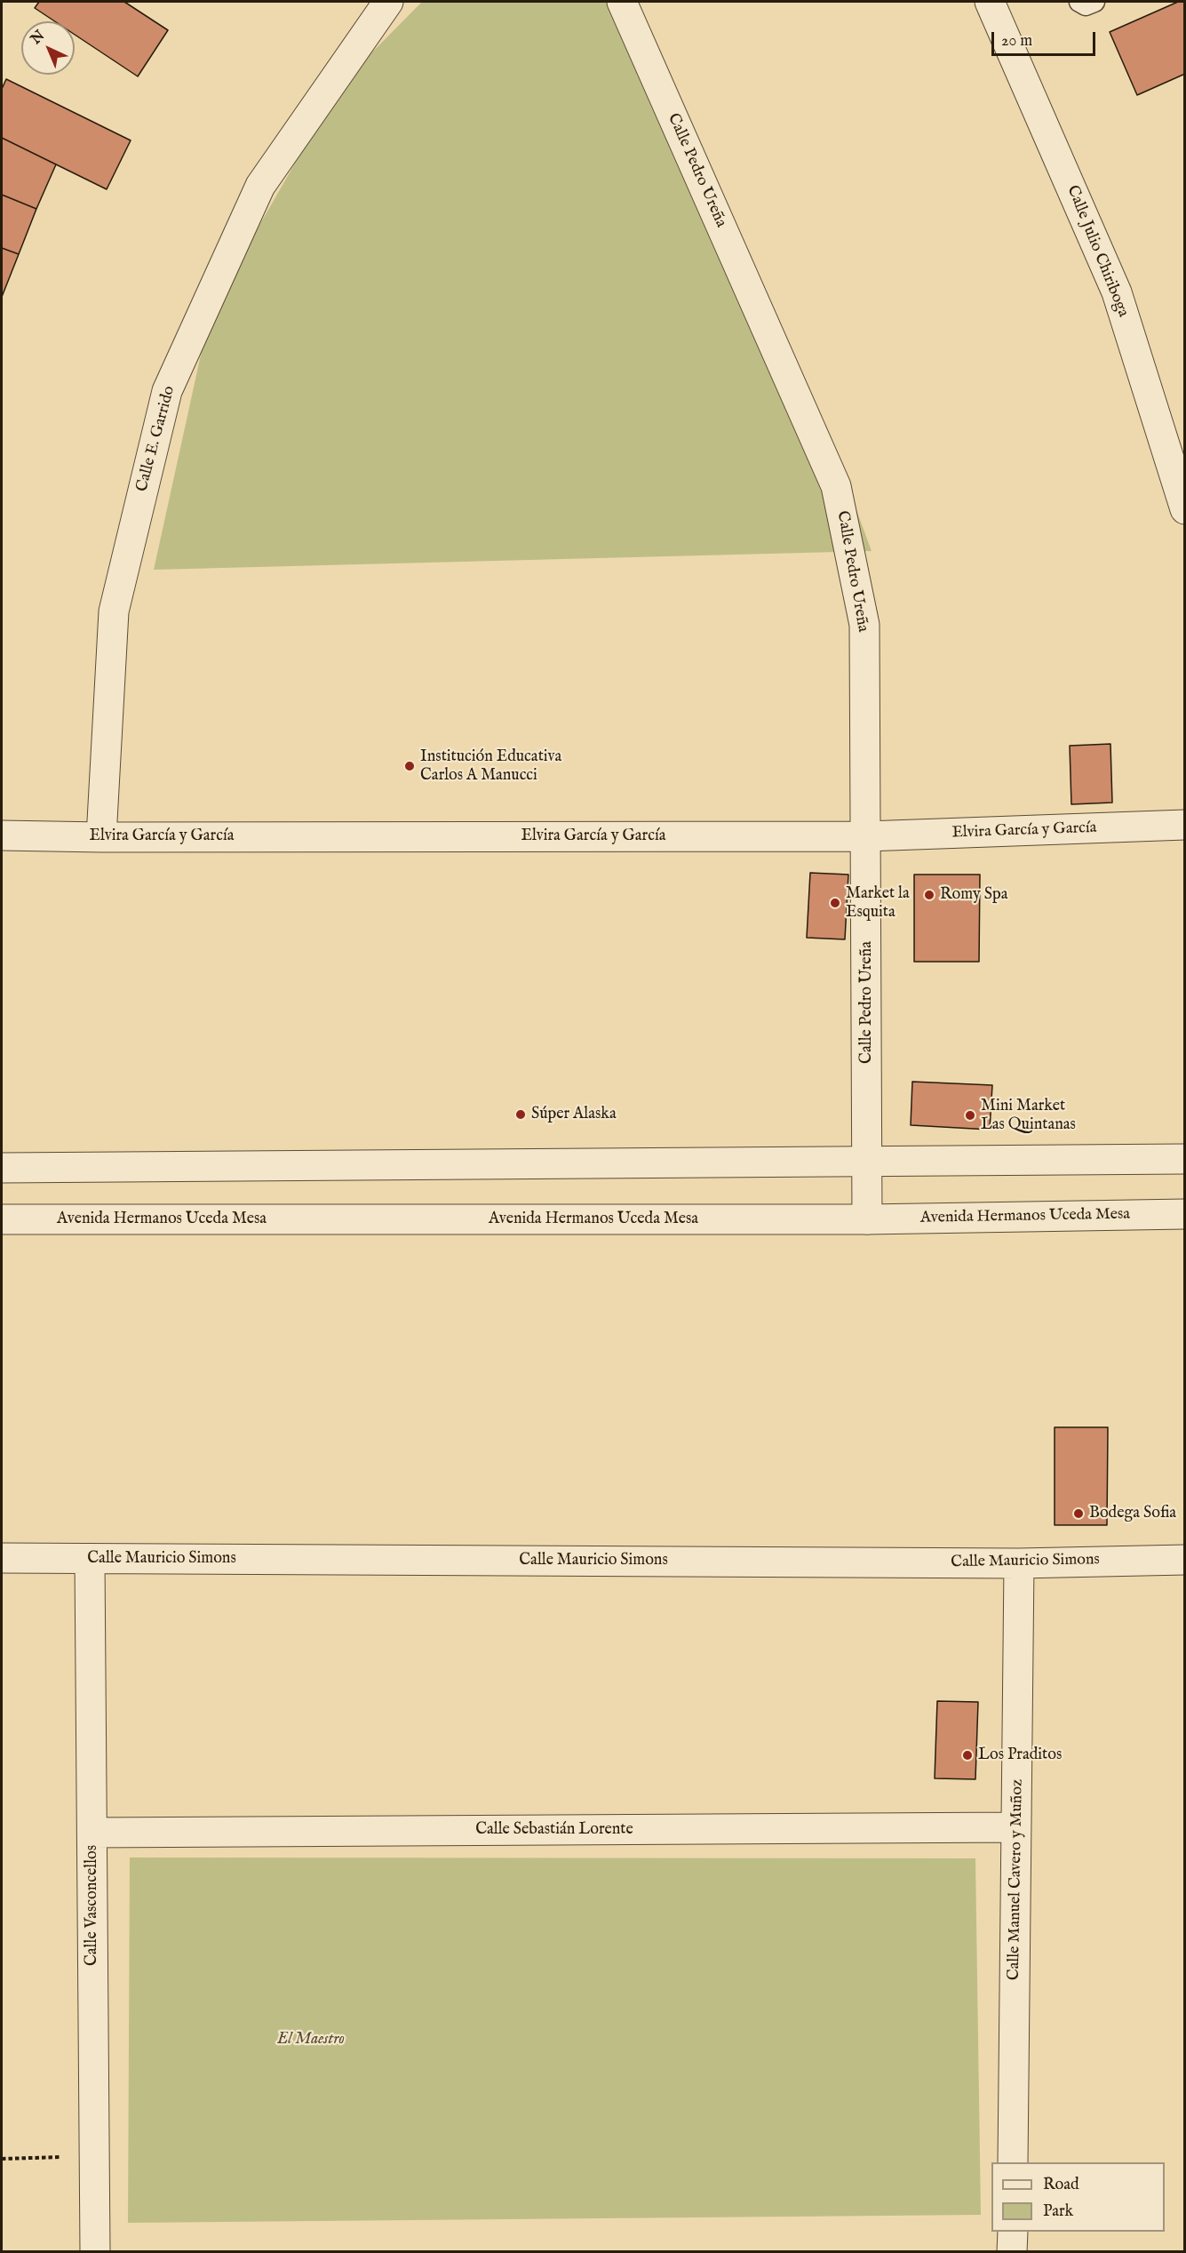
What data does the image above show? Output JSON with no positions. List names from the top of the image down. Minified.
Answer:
{"streets":{"street":["Calle Pedro Ureña","Calle Julio Chiriboga","Calle E. Garrido","Elvira García y García","Avenida Hermanos Uceda Mesa","Calle Mauricio Simons","Calle Sebastián Lorente","Calle Manuel Cavero y Muñoz","Calle Vasconcellos"]},"crossings":[["Calle Pedro Ureña","Elvira García y García"],["Calle Pedro Ureña","Avenida Hermanos Uceda Mesa"],["Calle E. Garrido","Elvira García y García"],["Calle Mauricio Simons","Calle Manuel Cavero y Muñoz"],["Calle Mauricio Simons","Calle Vasconcellos"],["Calle Sebastián Lorente","Calle Manuel Cavero y Muñoz"],["Calle Sebastián Lorente","Calle Vasconcellos"]],"parks":["El Maestro"],"places":["Institución Educativa Carlos A Manucci","Romy Spa","Market la Esquita","Súper Alaska","Mini Market Las Quintanas","Bodega Sofia","Los Praditos"],"legend":["Road","Park"],"scale_bar":"20 m","north":"top left"}
